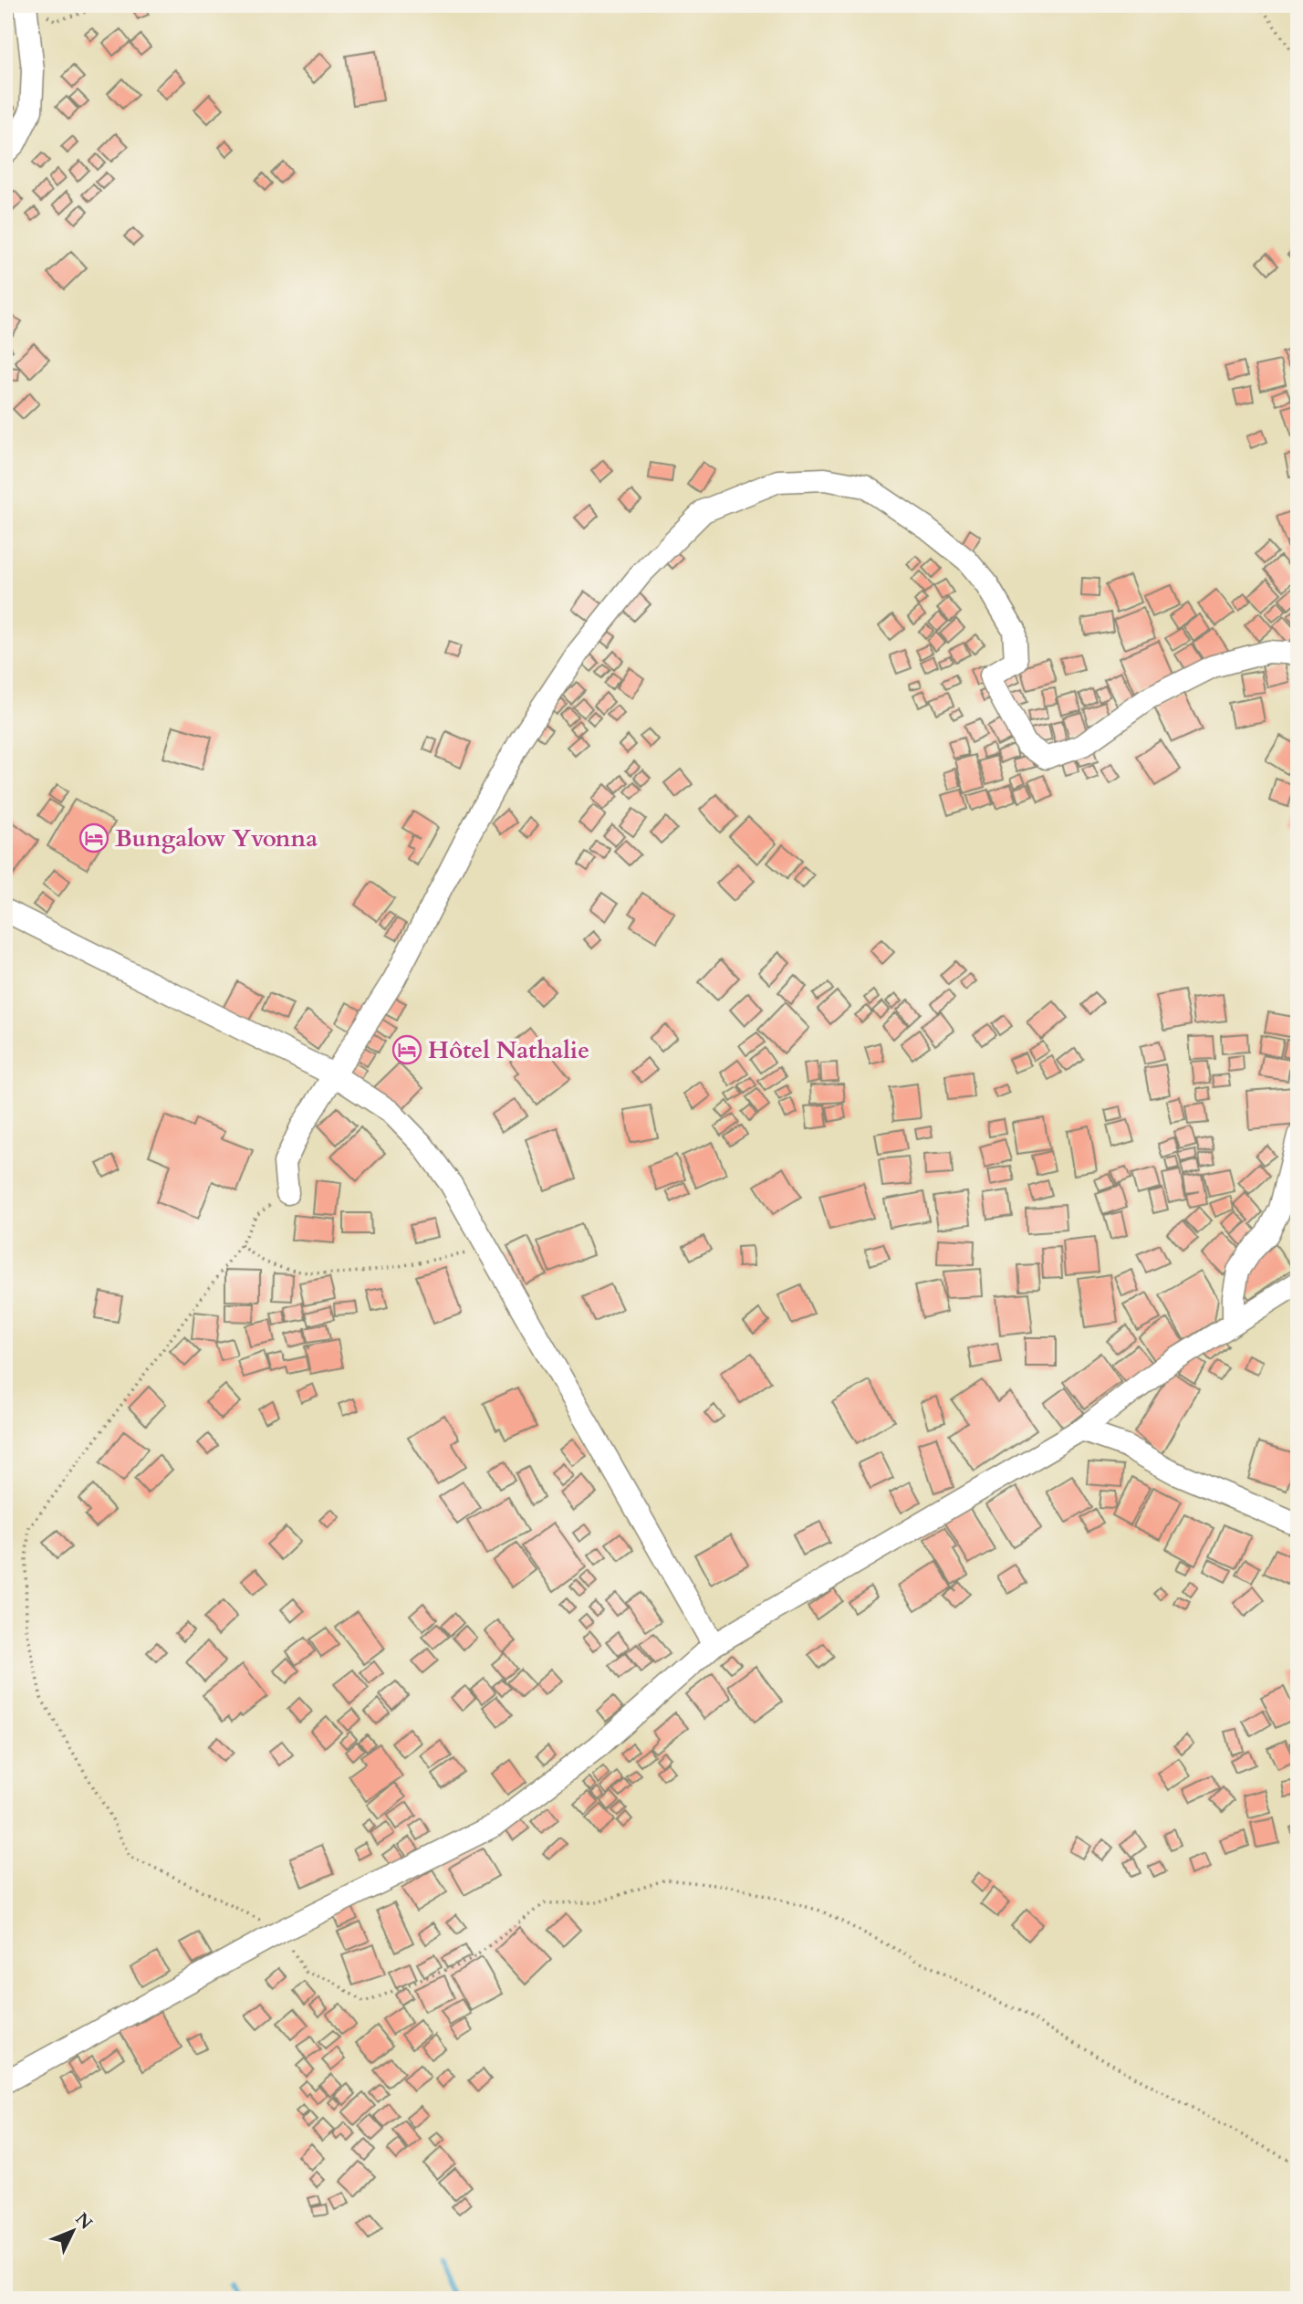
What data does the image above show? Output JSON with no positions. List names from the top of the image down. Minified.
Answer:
{"places":{"hotel":["Bungalow Yvonna","Hôtel Nathalie"]},"north":"top right"}
